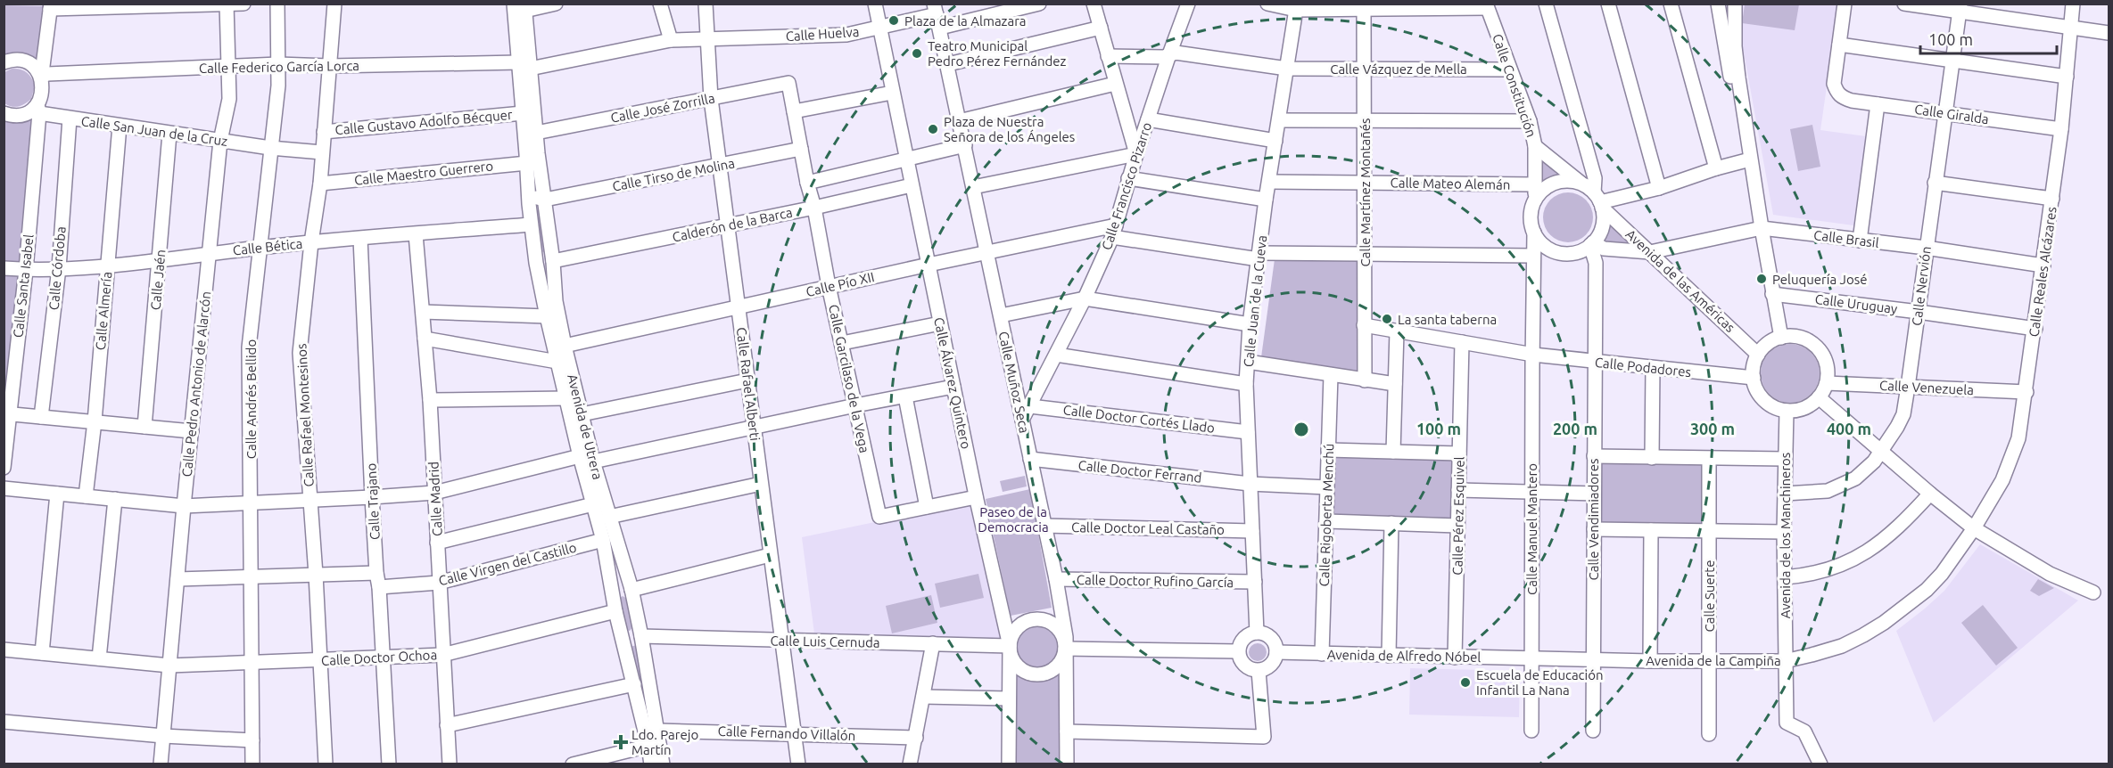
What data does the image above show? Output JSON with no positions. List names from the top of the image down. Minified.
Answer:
{"streets":{"street":["Calle Huelva","Calle Federico García Lorca","Calle Vázquez de Mella","Calle Constitución","Calle José Zorrilla","Calle Giralda","Calle Gustavo Adolfo Bécquer","Calle San Juan de la Cruz","Calle Maestro Guerrero","Calle Tirso de Molina","Calle Mateo Alemán","Calle Francisco Pizarro","Calle Martínez Montañés","Calderón de la Barca","Calle Brasil","Calle Bética","Calle Córdoba","Calle Reales Alcázares","Calle Jaén","Avenida de las Américas","Calle Pío XII","Calle Santa Isabel","Calle Nervión","Calle Juan de la Cueva","Calle Uruguay","Calle Almería","Calle Podadores","Calle Garcilaso de la Vega","Calle Muñoz Seca","Calle Álvarez Quintero","Calle Pedro Antonio de Alarcón","Calle Rafael Alberti","Calle Venezuela","Calle Andrés Bellido","Calle Rafael Montesinos","Calle Doctor Cortés Llado","Avenida de Utrera","Calle Doctor Ferrand","Calle Madrid","Calle Trajano","Calle Rigoberta Menchú","Calle Pérez Esquivel","Calle Vendimiadores","Calle Doctor Leal Castaño","Calle Manuel Mantero","Avenida de los Manchineros","Calle Virgen del Castillo","Calle Doctor Rufino García","Calle Suerte","Calle Luis Cernuda","Avenida de Alfredo Nóbel","Calle Doctor Ochoa","Avenida de la Campiña","Calle Fernando Villalón"]},"crossings":[["Calle Huelva","Calle Federico García Lorca"],["Calle Huelva","Calle Muñoz Seca"],["Calle Huelva","Calle Álvarez Quintero"],["Calle Huelva","Calle Rafael Alberti"],["Calle Federico García Lorca","Calle Santa Isabel"],["Calle Federico García Lorca","Calle Pedro Antonio de Alarcón"],["Calle Federico García Lorca","Calle Andrés Bellido"],["Calle Federico García Lorca","Calle Rafael Montesinos"],["Calle Vázquez de Mella","Calle Constitución"],["Calle Vázquez de Mella","Calle Francisco Pizarro"],["Calle Vázquez de Mella","Calle Martínez Montañés"],["Calle Vázquez de Mella","Calle Juan de la Cueva"],["Calle Constitución","Calle Mateo Alemán"],["Calle Constitución","Calle Brasil"],["Calle Constitución","Avenida de las Américas"],["Calle Constitución","Calle Vendimiadores"],["Calle Constitución","Calle Manuel Mantero"],["Calle José Zorrilla","Calle Garcilaso de la Vega"],["Calle José Zorrilla","Calle Rafael Alberti"],["Calle Giralda","Calle Reales Alcázares"],["Calle Giralda","Calle Nervión"],["Calle Gustavo Adolfo Bécquer","Calle Rafael Montesinos"],["Calle San Juan de la Cruz","Calle Córdoba"],["Calle San Juan de la Cruz","Calle Jaén"],["Calle San Juan de la Cruz","Calle Santa Isabel"],["Calle San Juan de la Cruz","Calle Almería"],["Calle San Juan de la Cruz","Calle Pedro Antonio de Alarcón"],["Calle San Juan de la Cruz","Calle Andrés Bellido"],["Calle San Juan de la Cruz","Calle Rafael Montesinos"],["Calle Maestro Guerrero","Calle Rafael Montesinos"],["Calle Tirso de Molina","Calle Garcilaso de la Vega"],["Calle Tirso de Molina","Calle Rafael Alberti"],["Calle Tirso de Molina","Avenida de Utrera"],["Calle Mateo Alemán","Calle Martínez Montañés"],["Calle Mateo Alemán","Calle Juan de la Cueva"],["Calle Francisco Pizarro","Calle Pío XII"],["Calle Francisco Pizarro","Calle Muñoz Seca"],["Calle Francisco Pizarro","Calle Doctor Cortés Llado"],["Calle Martínez Montañés","Calle Podadores"],["Calderón de la Barca","Calle Garcilaso de la Vega"],["Calderón de la Barca","Calle Álvarez Quintero"],["Calderón de la Barca","Calle Rafael Alberti"],["Calderón de la Barca","Avenida de Utrera"],["Calle Brasil","Calle Reales Alcázares"],["Calle Brasil","Avenida de las Américas"],["Calle Brasil","Calle Nervión"],["Calle Brasil","Calle Vendimiadores"],["Calle Brasil","Calle Manuel Mantero"],["Calle Bética","Calle Córdoba"],["Calle Bética","Calle Jaén"],["Calle Bética","Calle Santa Isabel"],["Calle Bética","Calle Almería"],["Calle Bética","Calle Pedro Antonio de Alarcón"],["Calle Bética","Calle Andrés Bellido"],["Calle Bética","Calle Rafael Montesinos"],["Calle Bética","Avenida de Utrera"],["Calle Bética","Calle Madrid"],["Calle Bética","Calle Trajano"],["Calle Reales Alcázares","Calle Uruguay"],["Calle Reales Alcázares","Calle Venezuela"],["Calle Reales Alcázares","Avenida de la Campiña"],["Avenida de las Américas","Calle Podadores"],["Avenida de las Américas","Calle Venezuela"],["Avenida de las Américas","Calle Vendimiadores"],["Avenida de las Américas","Calle Manuel Mantero"],["Avenida de las Américas","Avenida de los Manchineros"],["Calle Pío XII","Calle Garcilaso de la Vega"],["Calle Pío XII","Calle Muñoz Seca"],["Calle Pío XII","Calle Álvarez Quintero"],["Calle Pío XII","Calle Rafael Alberti"],["Calle Pío XII","Avenida de Utrera"],["Calle Nervión","Calle Uruguay"],["Calle Nervión","Calle Venezuela"],["Calle Nervión","Avenida de los Manchineros"],["Calle Juan de la Cueva","Calle Doctor Cortés Llado"],["Calle Juan de la Cueva","Calle Doctor Ferrand"],["Calle Juan de la Cueva","Calle Doctor Leal Castaño"],["Calle Juan de la Cueva","Calle Doctor Rufino García"],["Calle Juan de la Cueva","Avenida de Alfredo Nóbel"],["Calle Podadores","Calle Venezuela"],["Calle Podadores","Calle Pérez Esquivel"],["Calle Podadores","Calle Vendimiadores"],["Calle Podadores","Calle Manuel Mantero"],["Calle Podadores","Avenida de los Manchineros"],["Calle Muñoz Seca","Calle Álvarez Quintero"],["Calle Muñoz Seca","Calle Doctor Ferrand"],["Calle Muñoz Seca","Calle Doctor Leal Castaño"],["Calle Muñoz Seca","Calle Doctor Rufino García"],["Calle Muñoz Seca","Calle Luis Cernuda"],["Calle Álvarez Quintero","Calle Luis Cernuda"],["Calle Pedro Antonio de Alarcón","Calle Doctor Ochoa"],["Calle Rafael Alberti","Calle Luis Cernuda"],["Calle Rafael Alberti","Calle Fernando Villalón"],["Calle Venezuela","Avenida de los Manchineros"],["Calle Andrés Bellido","Calle Doctor Ochoa"],["Calle Rafael Montesinos","Calle Doctor Ochoa"],["Avenida de Utrera","Calle Virgen del Castillo"],["Avenida de Utrera","Calle Luis Cernuda"],["Avenida de Utrera","Calle Doctor Ochoa"],["Calle Doctor Ferrand","Calle Rigoberta Menchú"],["Calle Madrid","Calle Virgen del Castillo"],["Calle Madrid","Calle Doctor Ochoa"],["Calle Trajano","Calle Virgen del Castillo"],["Calle Trajano","Calle Doctor Ochoa"],["Calle Rigoberta Menchú","Avenida de Alfredo Nóbel"],["Calle Pérez Esquivel","Avenida de Alfredo Nóbel"],["Calle Vendimiadores","Calle Manuel Mantero"],["Calle Vendimiadores","Avenida de la Campiña"],["Calle Manuel Mantero","Avenida de Alfredo Nóbel"],["Calle Manuel Mantero","Avenida de la Campiña"],["Avenida de los Manchineros","Avenida de la Campiña"],["Calle Suerte","Avenida de la Campiña"],["Avenida de Alfredo Nóbel","Avenida de la Campiña"]],"parks":["Paseo de la Democracia"],"places":{"other":["Plaza de la Almazara","Teatro Municipal Pedro Pérez Fernández","Plaza de Nuestra Señora de los Ángeles","Peluquería José","La santa taberna","Escuela de Educación Infantil La Nana"],"health":["Ldo. Parejo Martín"]},"scale_bar":"100 m","rings":["100 m","200 m","300 m","400 m"]}
